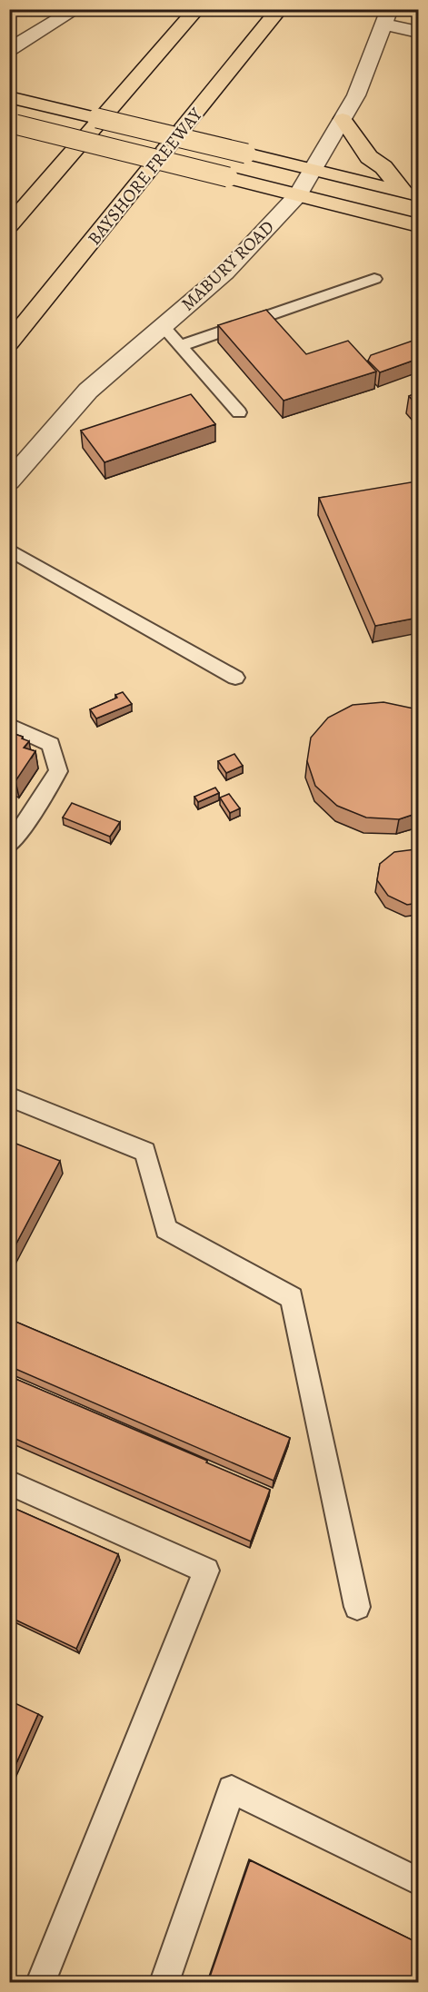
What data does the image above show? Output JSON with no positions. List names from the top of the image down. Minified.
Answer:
{"streets":{"main road":["BAYSHORE FREEWAY"],"street":["MABURY ROAD"]}}
